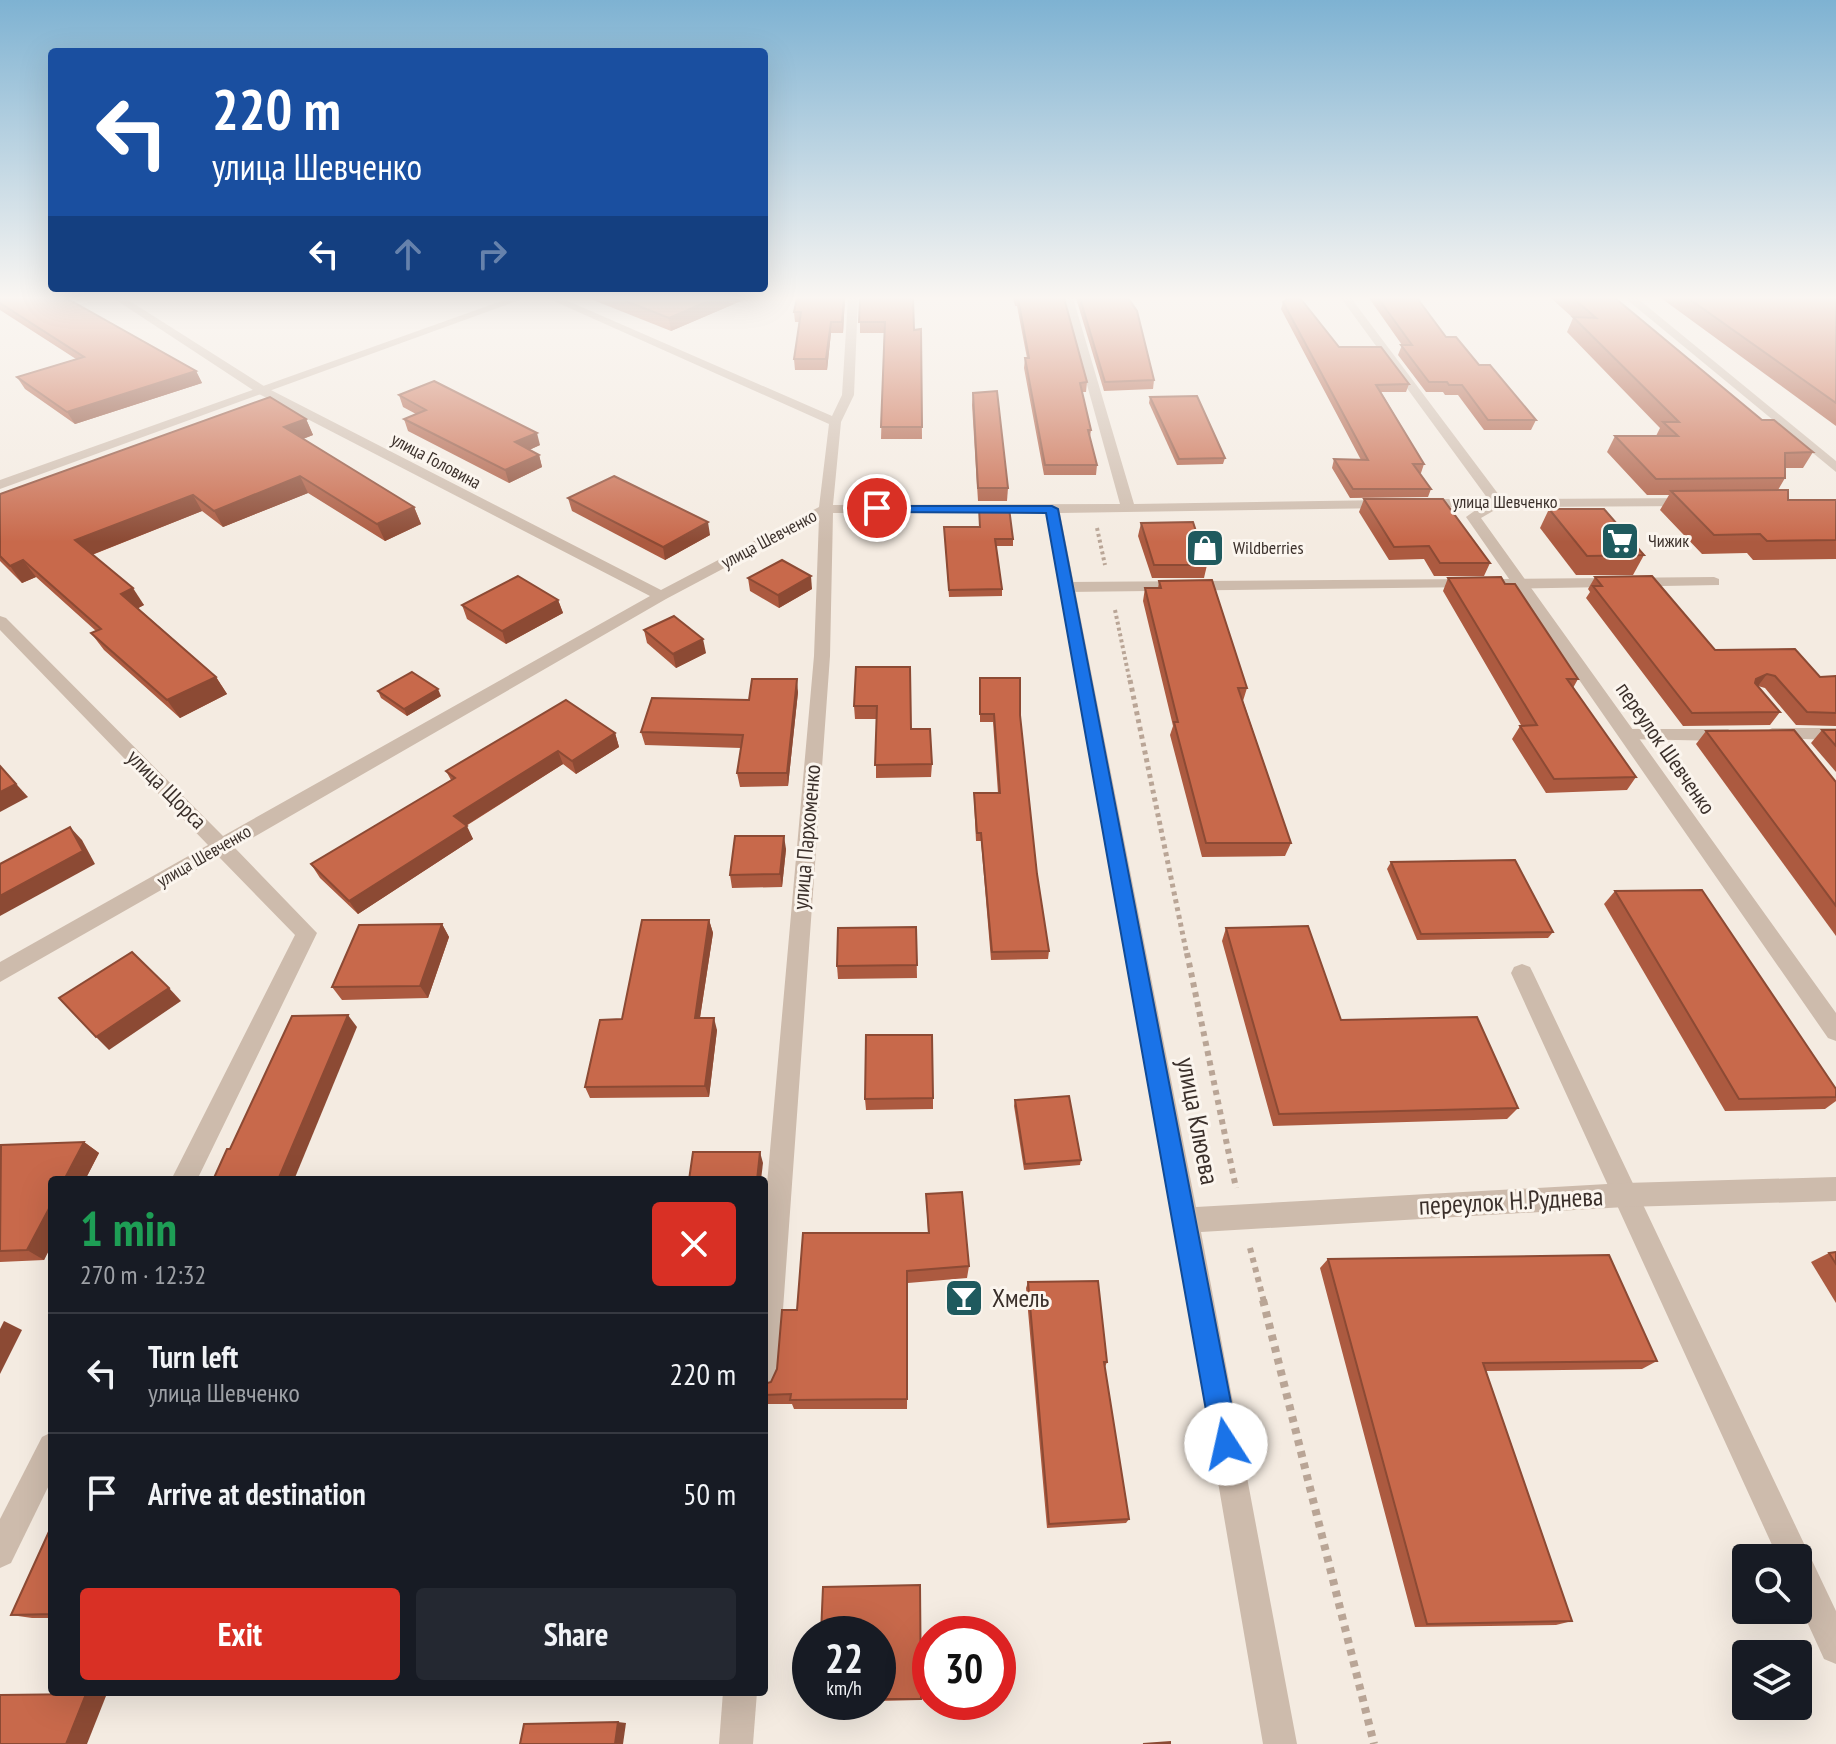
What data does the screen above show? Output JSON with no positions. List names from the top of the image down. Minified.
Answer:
{"streets":{"street":["улица Головина","улица Шевченко","переулок Шевченко","улица Щорса","улица Пархоменко","улица Клюева","переулок Н.Руднева"]},"crossings":[["улица Головина","улица Шевченко"],["улица Шевченко","переулок Шевченко"],["улица Шевченко","улица Щорса"],["улица Шевченко","улица Пархоменко"],["улица Шевченко","улица Клюева"],["улица Клюева","переулок Н.Руднева"]],"places":{"supermarket":["Чижик"],"shop":["Wildberries"],"bar":["Хмель"]},"page":{"turn":["220 m","улица Шевченко"],"heading":["1 min","270 m · 12:32"],"list":[{"name":"Turn left","note":"улица Шевченко","value":"220 m"},{"name":"Arrive at destination","value":"50 m"}],"buttons":["Exit","Share"],"speed":"22 km/h","limit":"30"}}
